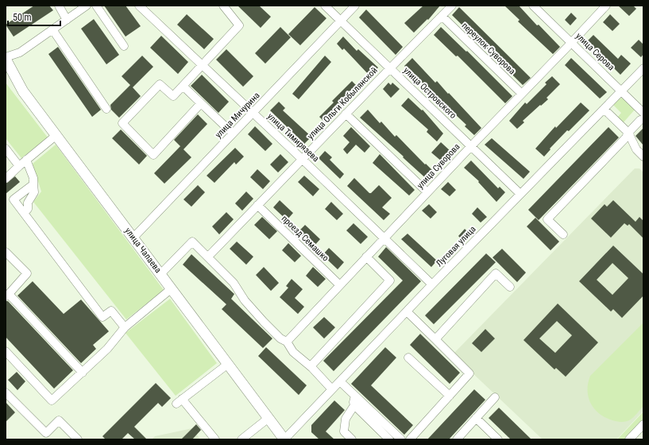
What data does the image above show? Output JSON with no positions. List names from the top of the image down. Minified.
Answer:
{"streets":{"main road":["улица Чапаева"],"street":["переулок Суворова","улица Серова","улица Островского","улица Ольги Кобылянской","улица Мичурина","улица Тимирязева","улица Суворова","проезд Семашко","Луговая улица"]},"crossings":[["переулок Суворова","улица Ольги Кобылянской"],["переулок Суворова","улица Суворова"],["улица Серова","улица Суворова"],["улица Серова","Луговая улица"],["улица Островского","улица Ольги Кобылянской"],["улица Островского","улица Мичурина"],["улица Островского","улица Суворова"],["улица Островского","Луговая улица"],["улица Ольги Кобылянской","улица Тимирязева"],["улица Ольги Кобылянской","проезд Семашко"],["улица Мичурина","улица Тимирязева"],["улица Мичурина","улица Чапаева"],["улица Тимирязева","улица Суворова"],["улица Тимирязева","Луговая улица"],["улица Суворова","проезд Семашко"],["Луговая улица","улица Чапаева"]],"scale_bar":"50 m"}
